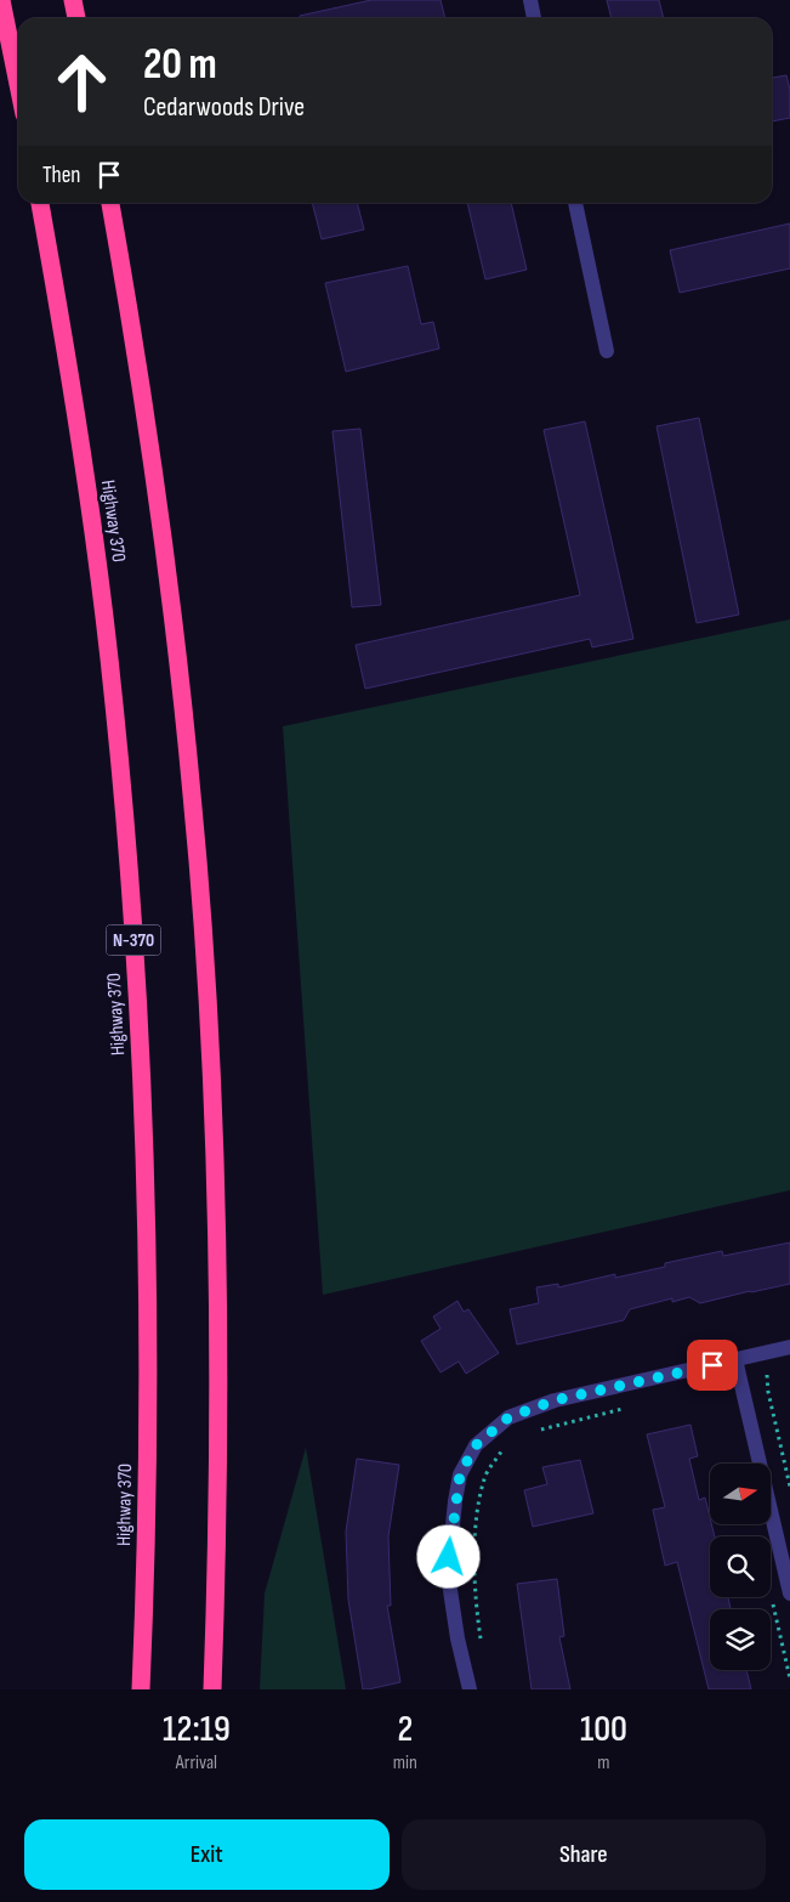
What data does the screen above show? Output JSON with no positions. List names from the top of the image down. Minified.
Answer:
{"streets":{"highway":["Highway 370","N-370"]},"north":"right","page":{"turn":["20 m","Cedarwoods Drive"],"then":"Then","eta":["12:19","Arrival","2","min","100","m"],"buttons":["Exit","Share"]}}
